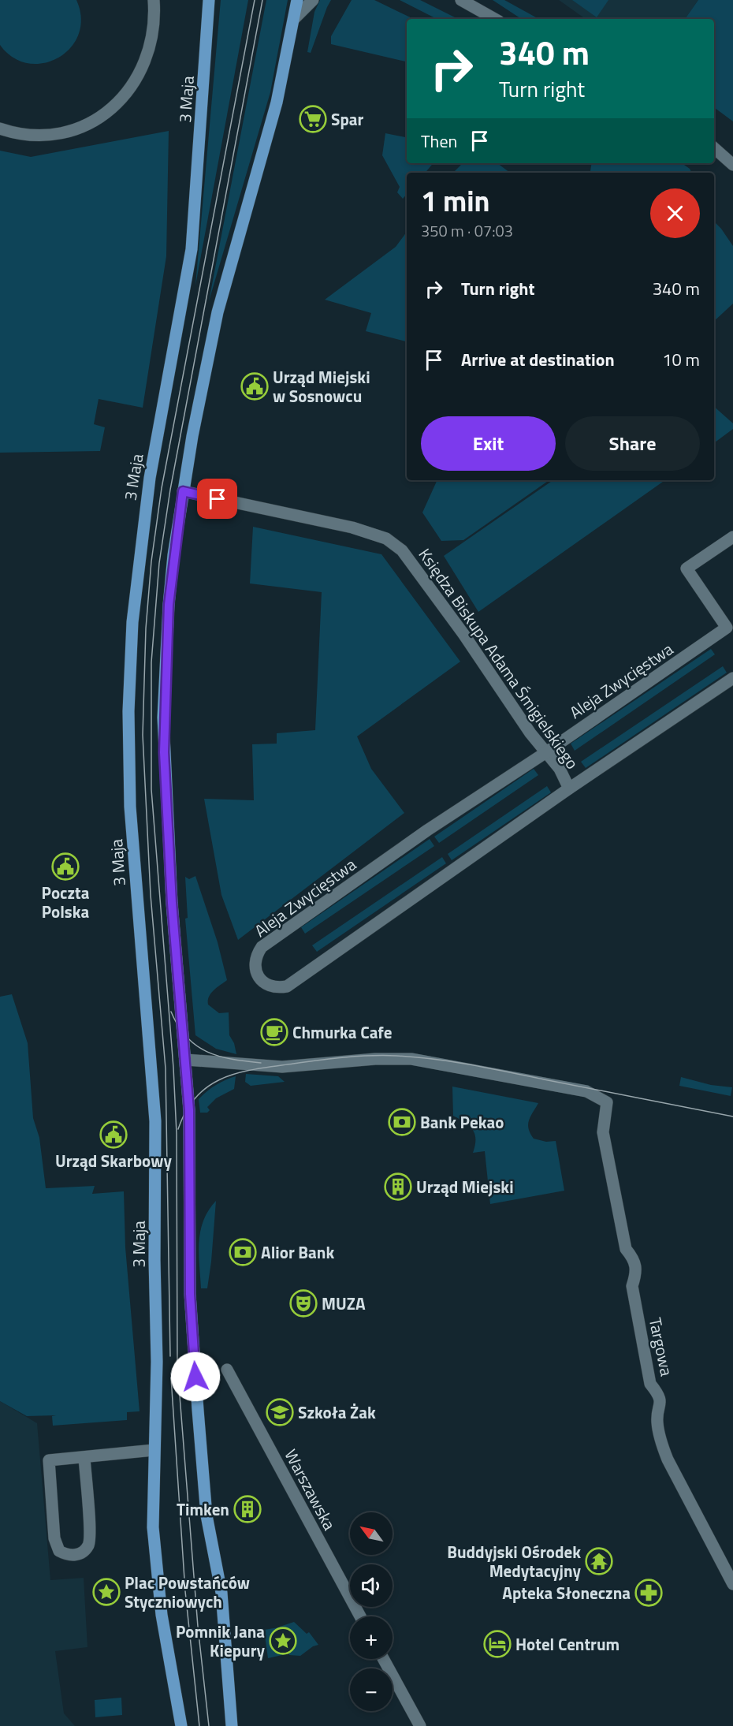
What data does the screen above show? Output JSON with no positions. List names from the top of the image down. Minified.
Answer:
{"streets":{"main road":["3 Maja"],"street":["Księdza Biskupa Adama Śmigielskiego","Aleja Zwycięstwa","Targowa","Warszawska"]},"crossings":[["Księdza Biskupa Adama Śmigielskiego","Aleja Zwycięstwa"]],"places":{"supermarket":["Spar"],"public building":["Urząd Miejski w Sosnowcu","Poczta Polska","Urząd Skarbowy"],"cafe":["Chmurka Cafe"],"bank":["Bank Pekao","Alior Bank"],"building":["Urząd Miejski","Timken"],"theatre":["MUZA"],"school or university":["Szkoła Żak"],"temple":["Buddyjski Ośrodek Medytacyjny"],"place":["Plac Powstańców Styczniowych","Pomnik Jana Kiepury"],"pharmacy":["Apteka Słoneczna"],"hotel":["Hotel Centrum"]},"north":"top left","page":{"turn":["340 m","Turn right"],"then":"Then","heading":["1 min","350 m · 07:03"],"list":[{"name":"Turn right","value":"340 m"},{"name":"Arrive at destination","value":"10 m"}],"buttons":["Exit","Share"],"map_buttons":["+","−"]}}
